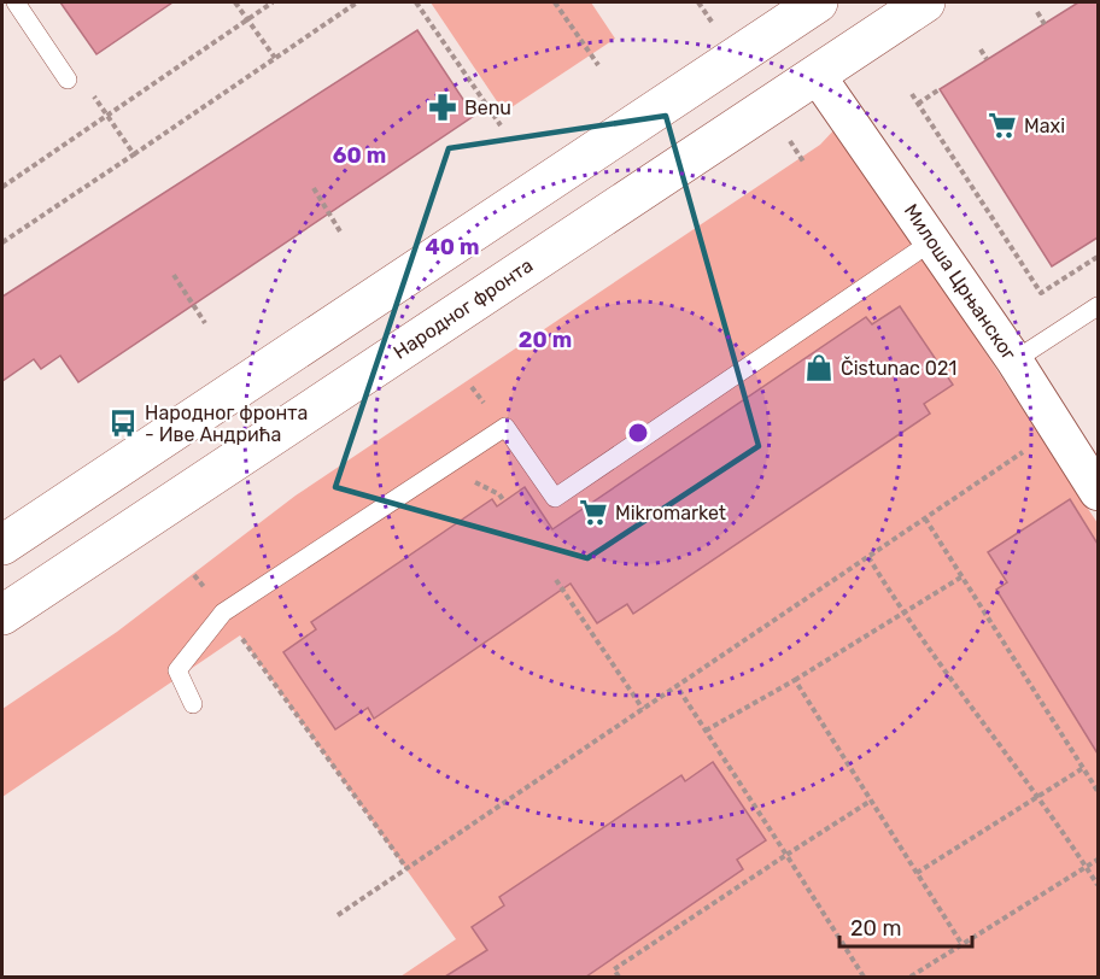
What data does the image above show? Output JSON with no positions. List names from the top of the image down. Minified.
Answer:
{"streets":{"street":["Милоша Црњанског","Народног фронта"]},"crossings":[["Милоша Црњанског","Народног фронта"]],"places":{"pharmacy":["Benu"],"supermarket":["Maxi","Mikromarket"],"shop":["Čistunac 021"],"bus stop":["Народног фронта - Иве Андрића"]},"scale_bar":"20 m","rings":["60 m","40 m","20 m"]}
